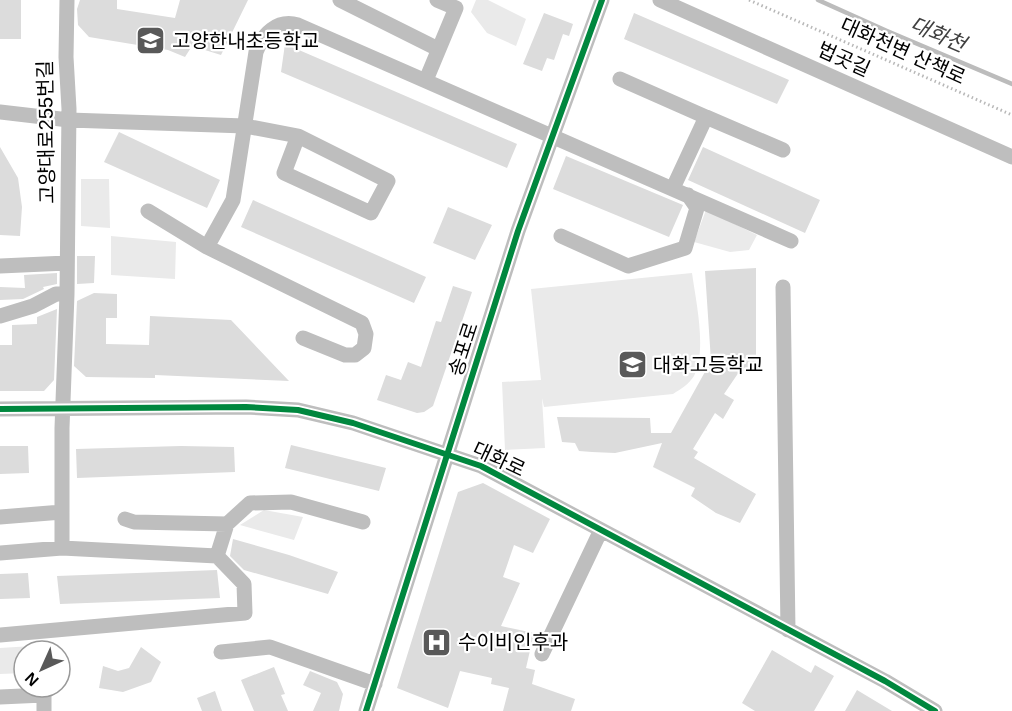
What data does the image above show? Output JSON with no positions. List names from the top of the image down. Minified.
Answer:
{"streets":{"street":["법곳길","고양대로255번길","송포로","대화로"],"path":["대화천변 산책로"]},"crossings":[["고양대로255번길","대화로"],["송포로","대화로"]],"water":["대화천"],"places":{"school or university":["고양한내초등학교","대화고등학교"],"hospital":["수이비인후과"]},"north":"bottom left"}
